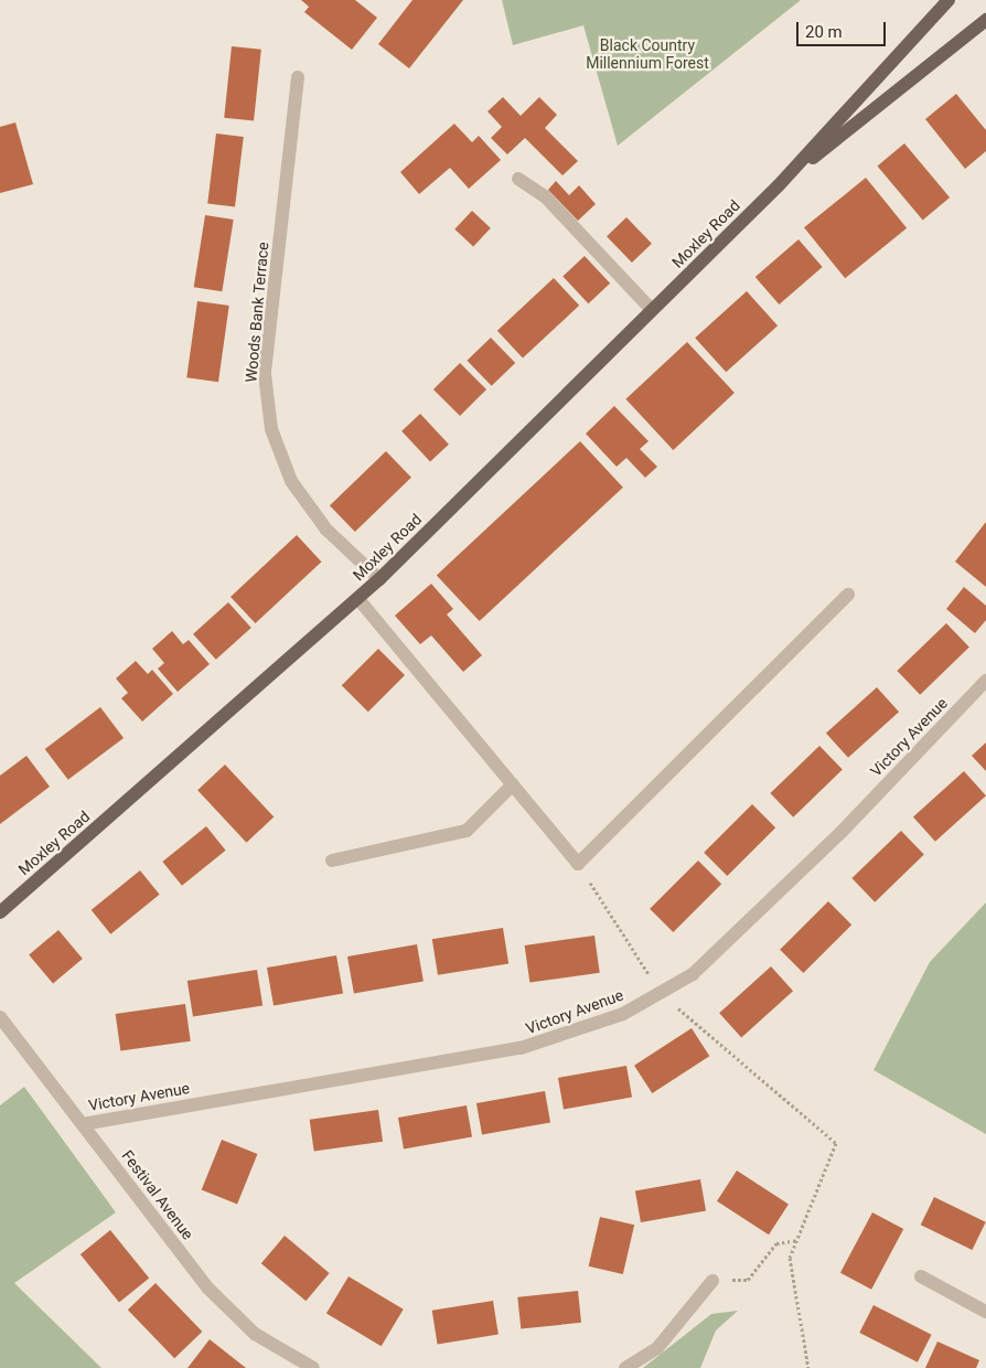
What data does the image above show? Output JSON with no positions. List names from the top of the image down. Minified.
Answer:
{"streets":{"main road":["Moxley Road"],"street":["Woods Bank Terrace","Victory Avenue","Festival Avenue"]},"crossings":[["Moxley Road","Woods Bank Terrace"],["Victory Avenue","Festival Avenue"]],"parks":["Black Country Millennium Forest"],"scale_bar":"20 m"}
